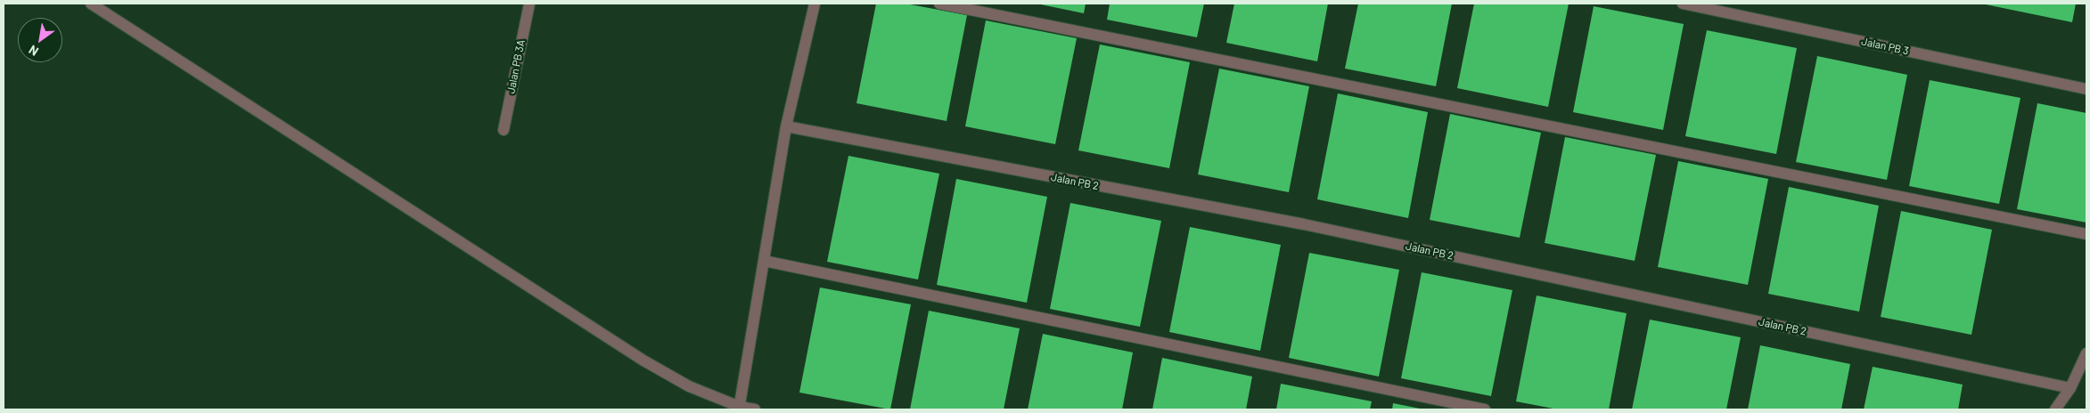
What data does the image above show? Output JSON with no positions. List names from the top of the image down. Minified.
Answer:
{"streets":{"street":["Jalan PB 3","Jalan PB 3A","Jalan PB 2"]},"north":"bottom left"}
